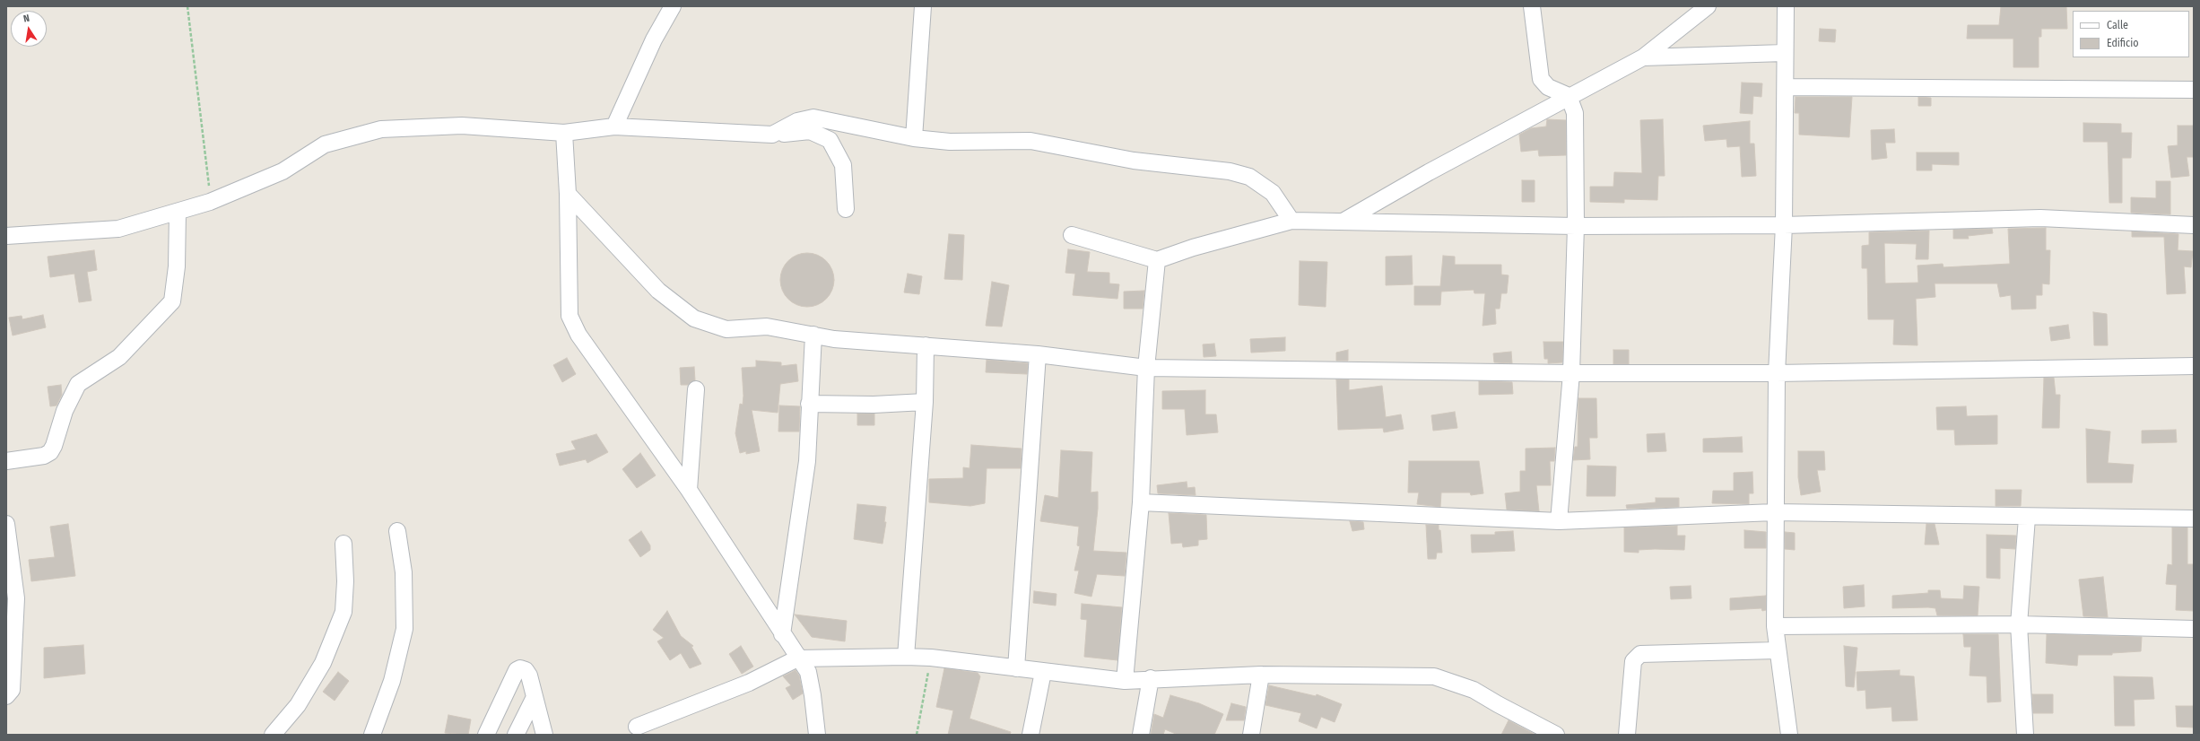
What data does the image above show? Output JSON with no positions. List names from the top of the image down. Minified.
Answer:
{"legend":["Calle","Edificio"],"north":"top"}
